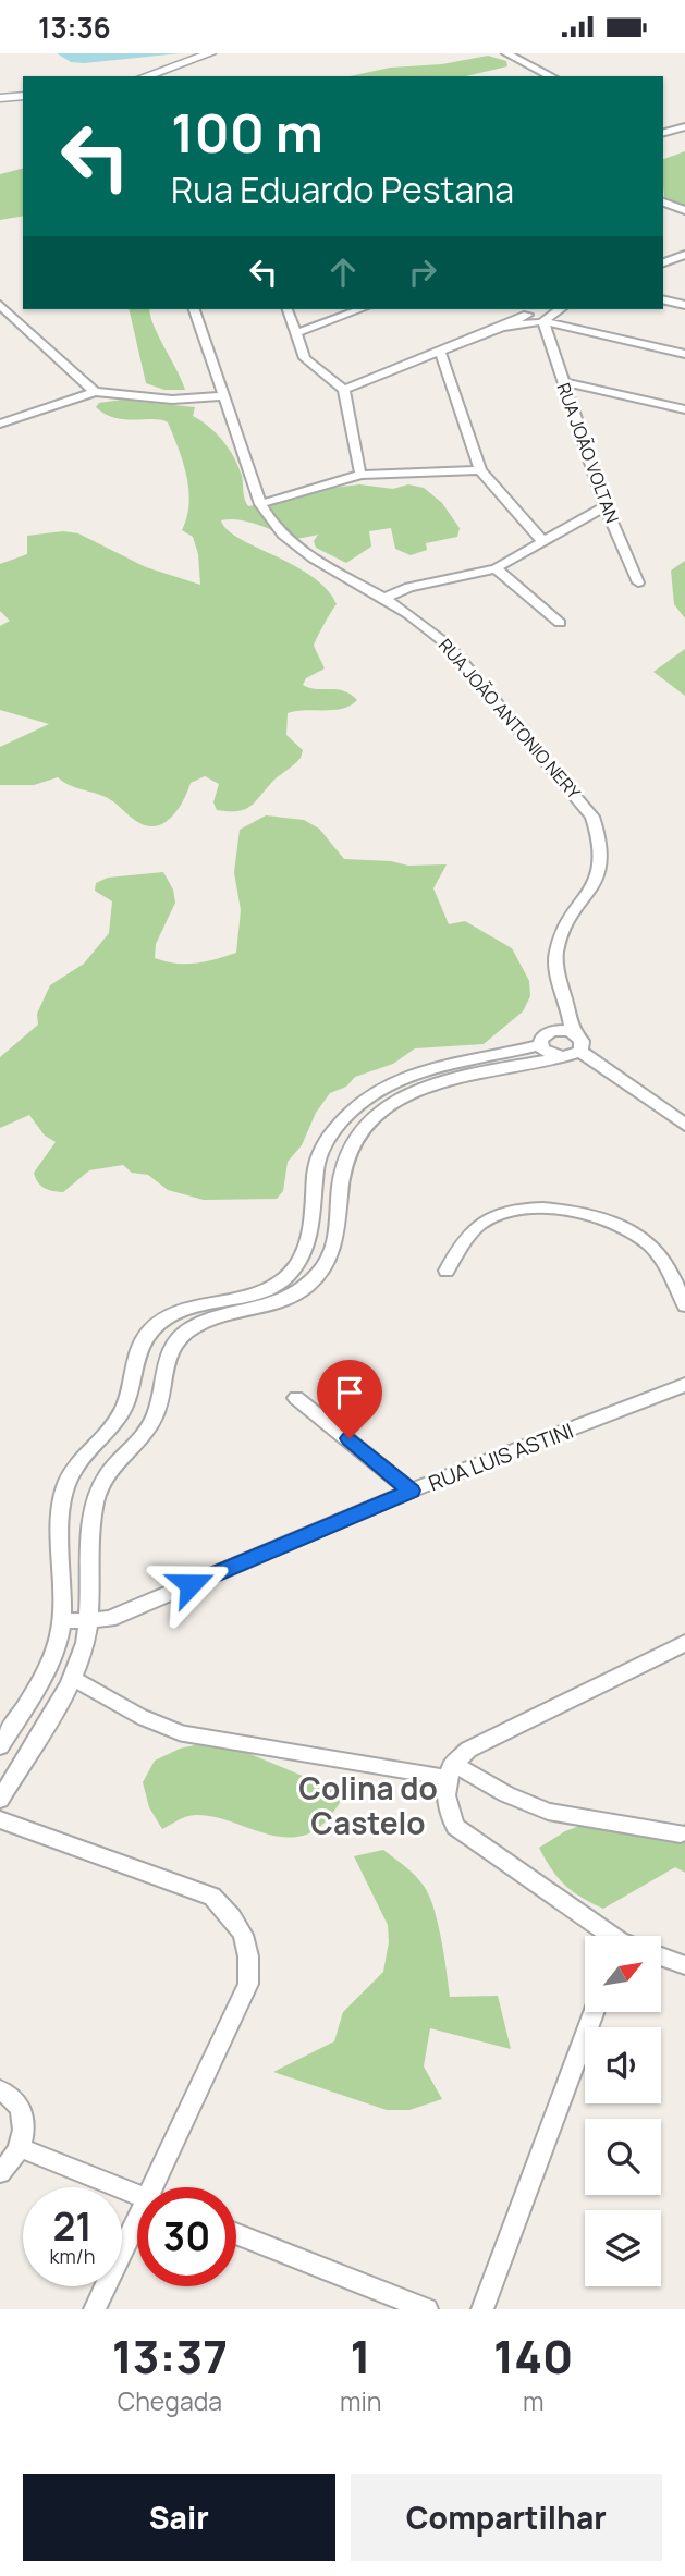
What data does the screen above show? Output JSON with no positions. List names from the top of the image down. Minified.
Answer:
{"streets":{"street":["RUA JOÃO VOLTAN","RUA JOÃO ANTONIO NERY","RUA LUIS ASTINI"]},"districts":["Colina do Castelo"],"north":"top right","page":{"status":"13:36","turn":["100 m","Rua Eduardo Pestana"],"speed":"21 km/h","limit":"30","eta":["13:37","Chegada","1","min","140","m"],"buttons":["Sair","Compartilhar"]}}
